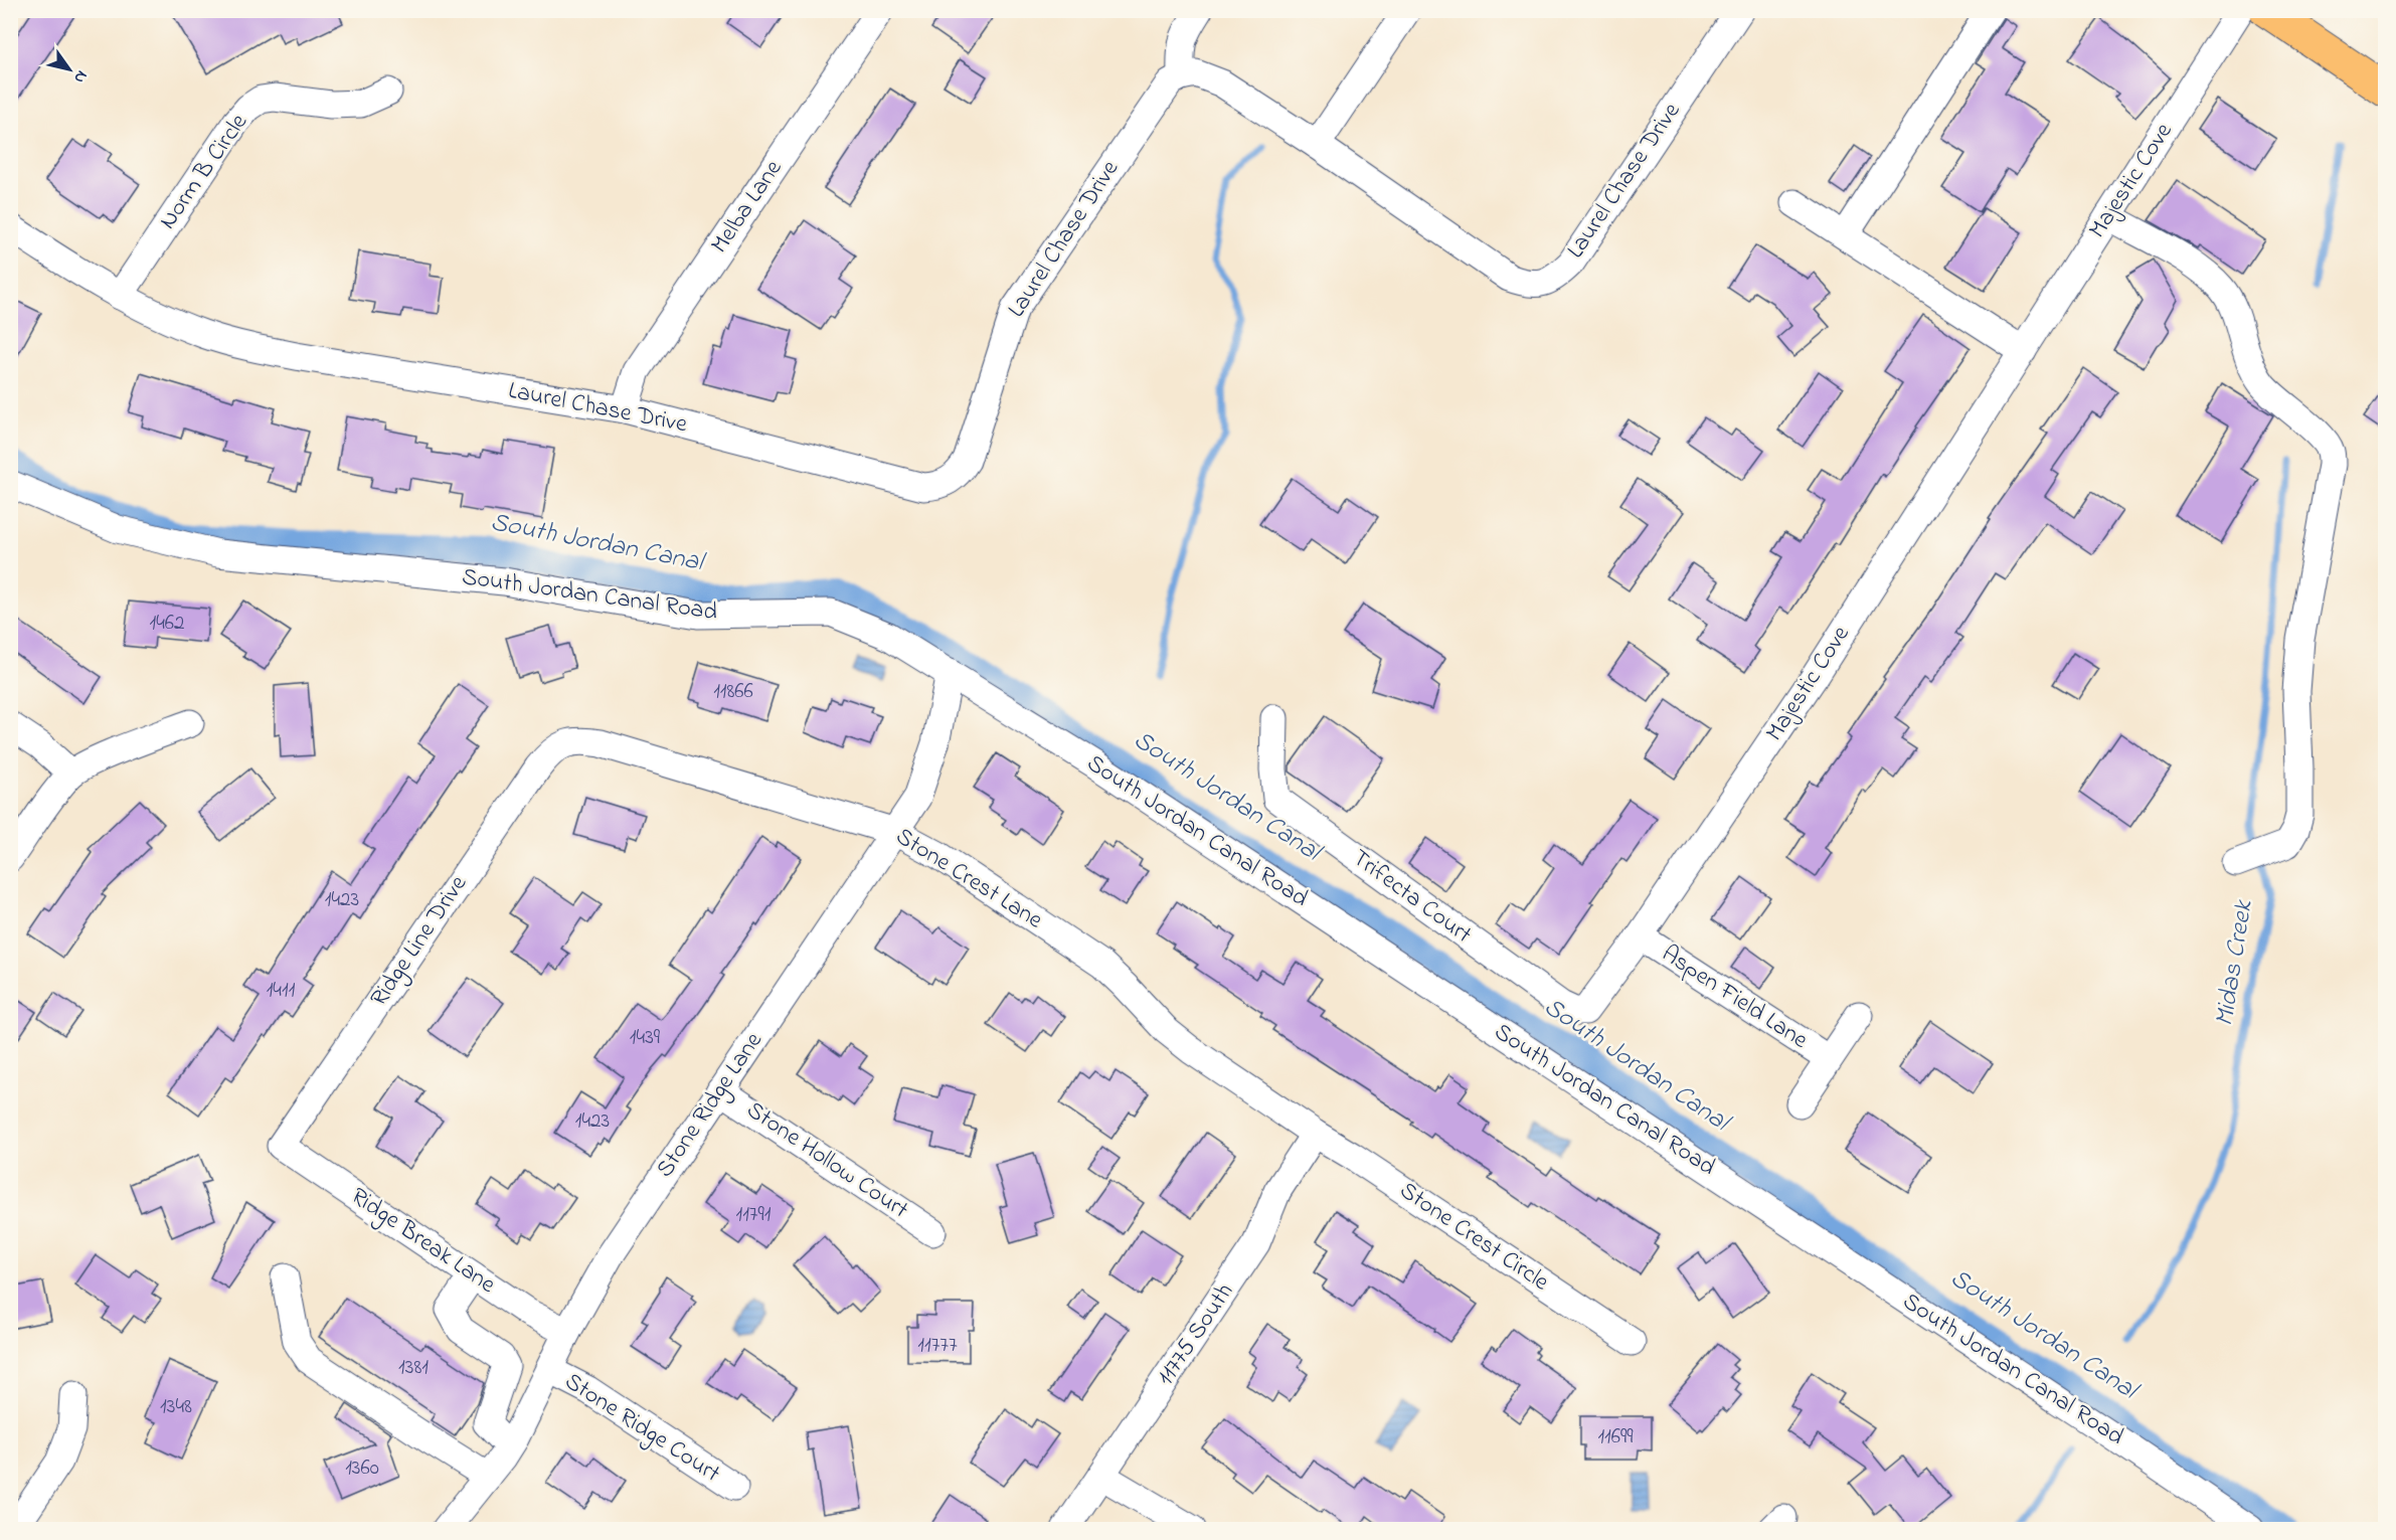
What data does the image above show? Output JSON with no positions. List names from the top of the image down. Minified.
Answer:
{"streets":{"street":["Norm B Circle","Laurel Chase Drive","Majestic Cove","Melba Lane","South Jordan Canal Road","Stone Crest Lane","Trifecta Court","Ridge Line Drive","Aspen Field Lane","Stone Ridge Lane","Stone Hollow Court","Stone Crest Circle","Ridge Break Lane","11775 South","Stone Ridge Court"]},"crossings":[["Norm B Circle","Laurel Chase Drive"],["Laurel Chase Drive","Melba Lane"],["Majestic Cove","Trifecta Court"],["Majestic Cove","Aspen Field Lane"],["South Jordan Canal Road","Stone Ridge Lane"],["Stone Crest Lane","Ridge Line Drive"],["Stone Crest Lane","Stone Ridge Lane"],["Stone Crest Lane","Stone Crest Circle"],["Stone Crest Lane","11775 South"],["Ridge Line Drive","Ridge Break Lane"],["Stone Ridge Lane","Stone Hollow Court"],["Stone Ridge Lane","Ridge Break Lane"],["Stone Ridge Lane","Stone Ridge Court"],["Stone Crest Circle","11775 South"]],"water":["South Jordan Canal","Midas Creek"],"house_numbers":["1462","11866","1423","1411","1439","1423","11791","11777","1381","1348","11699","1360"],"north":"bottom right"}
